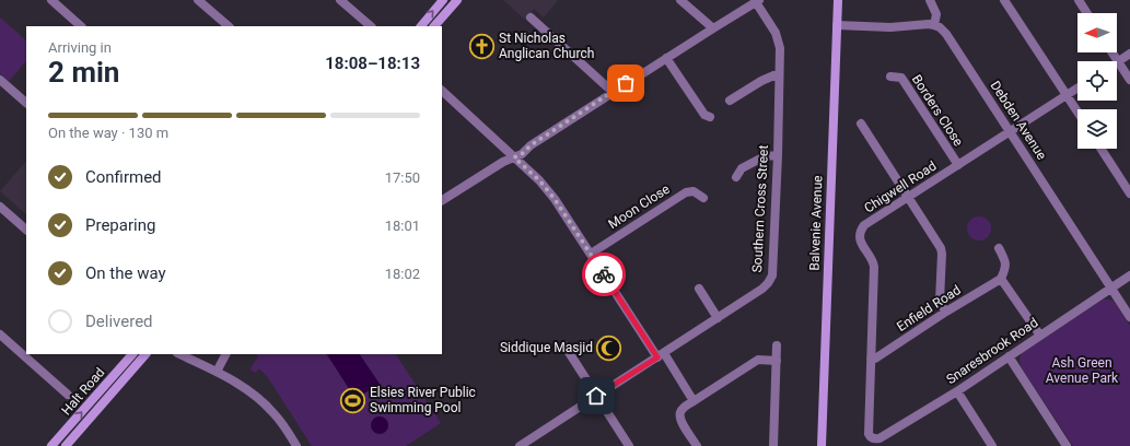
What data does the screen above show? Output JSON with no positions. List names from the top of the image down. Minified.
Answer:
{"streets":{"street":["Borders Close","Debden Avenue","Chigwell Road","Moon Close","Southern Cross Street","Balvenie Avenue","Enfield Road","Snaresbrook Road","Halt Road"]},"crossings":[["Borders Close","Chigwell Road"],["Debden Avenue","Chigwell Road"],["Debden Avenue","Snaresbrook Road"],["Chigwell Road","Enfield Road"],["Chigwell Road","Snaresbrook Road"]],"parks":["Ash Green Avenue Park"],"places":{"church":["St Nicholas Anglican Church"],"mosque":["Siddique Masjid"],"sports":["Elsies River Public Swimming Pool"]},"north":"left","page":{"heading":["2 min","Arriving in","18:08–18:13"],"bar":"On the way · 130 m","list":[["Confirmed","17:50"],["Preparing","18:01"],["On the way","18:02"],"Delivered"]}}
